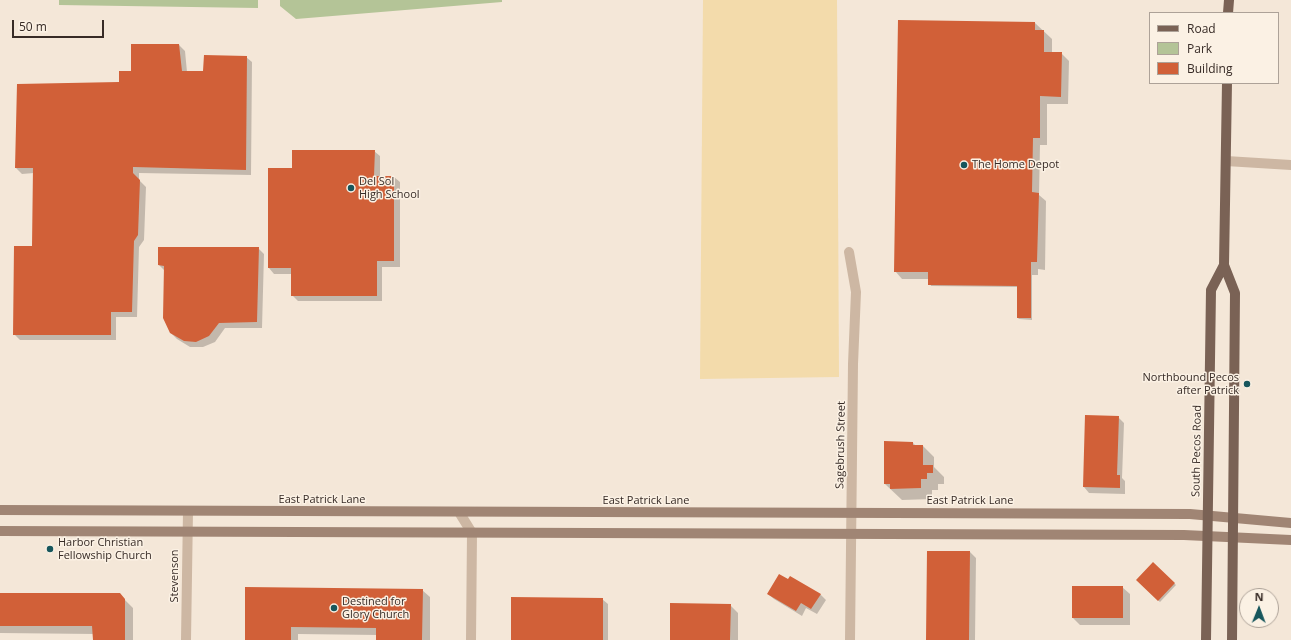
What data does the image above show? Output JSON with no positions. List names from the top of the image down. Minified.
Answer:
{"streets":{"main road":["South Pecos Road","East Patrick Lane"],"street":["Sagebrush Street","Stevenson"]},"crossings":[["Sagebrush Street","East Patrick Lane"],["South Pecos Road","East Patrick Lane"],["East Patrick Lane","Stevenson"]],"places":["The Home Depot","Del Sol High School","Northbound Pecos after Patrick","Harbor Christian Fellowship Church","Destined for Glory Church"],"legend":["Road","Park","Building"],"scale_bar":"50 m","north":"top"}
